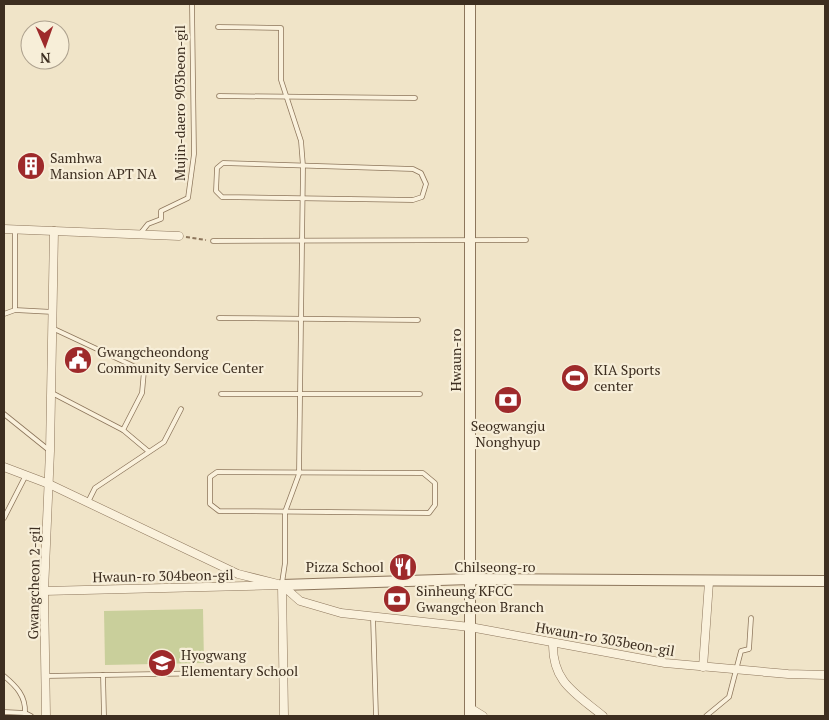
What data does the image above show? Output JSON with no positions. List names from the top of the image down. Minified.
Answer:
{"streets":{"street":["Hwaun-ro","Chilseong-ro","Hwaun-ro 304beon-gil","Gwangcheon 2-gil","Hwaun-ro 303beon-gil"],"lane":["Mujin-daero 903beon-gil"]},"crossings":[["Hwaun-ro","Chilseong-ro"],["Hwaun-ro","Hwaun-ro 304beon-gil"],["Hwaun-ro","Hwaun-ro 303beon-gil"],["Chilseong-ro","Hwaun-ro 304beon-gil"],["Hwaun-ro 304beon-gil","Gwangcheon 2-gil"],["Hwaun-ro 304beon-gil","Hwaun-ro 303beon-gil"]],"places":{"building":["Samhwa Mansion APT NA"],"public building":["Gwangcheondong Community Service Center"],"sports":["KIA Sports center"],"bank":["Seogwangju Nonghyup","Sinheung KFCC Gwangcheon Branch"],"restaurant":["Pizza School"],"school or university":["Hyogwang Elementary School"]},"north":"bottom"}
